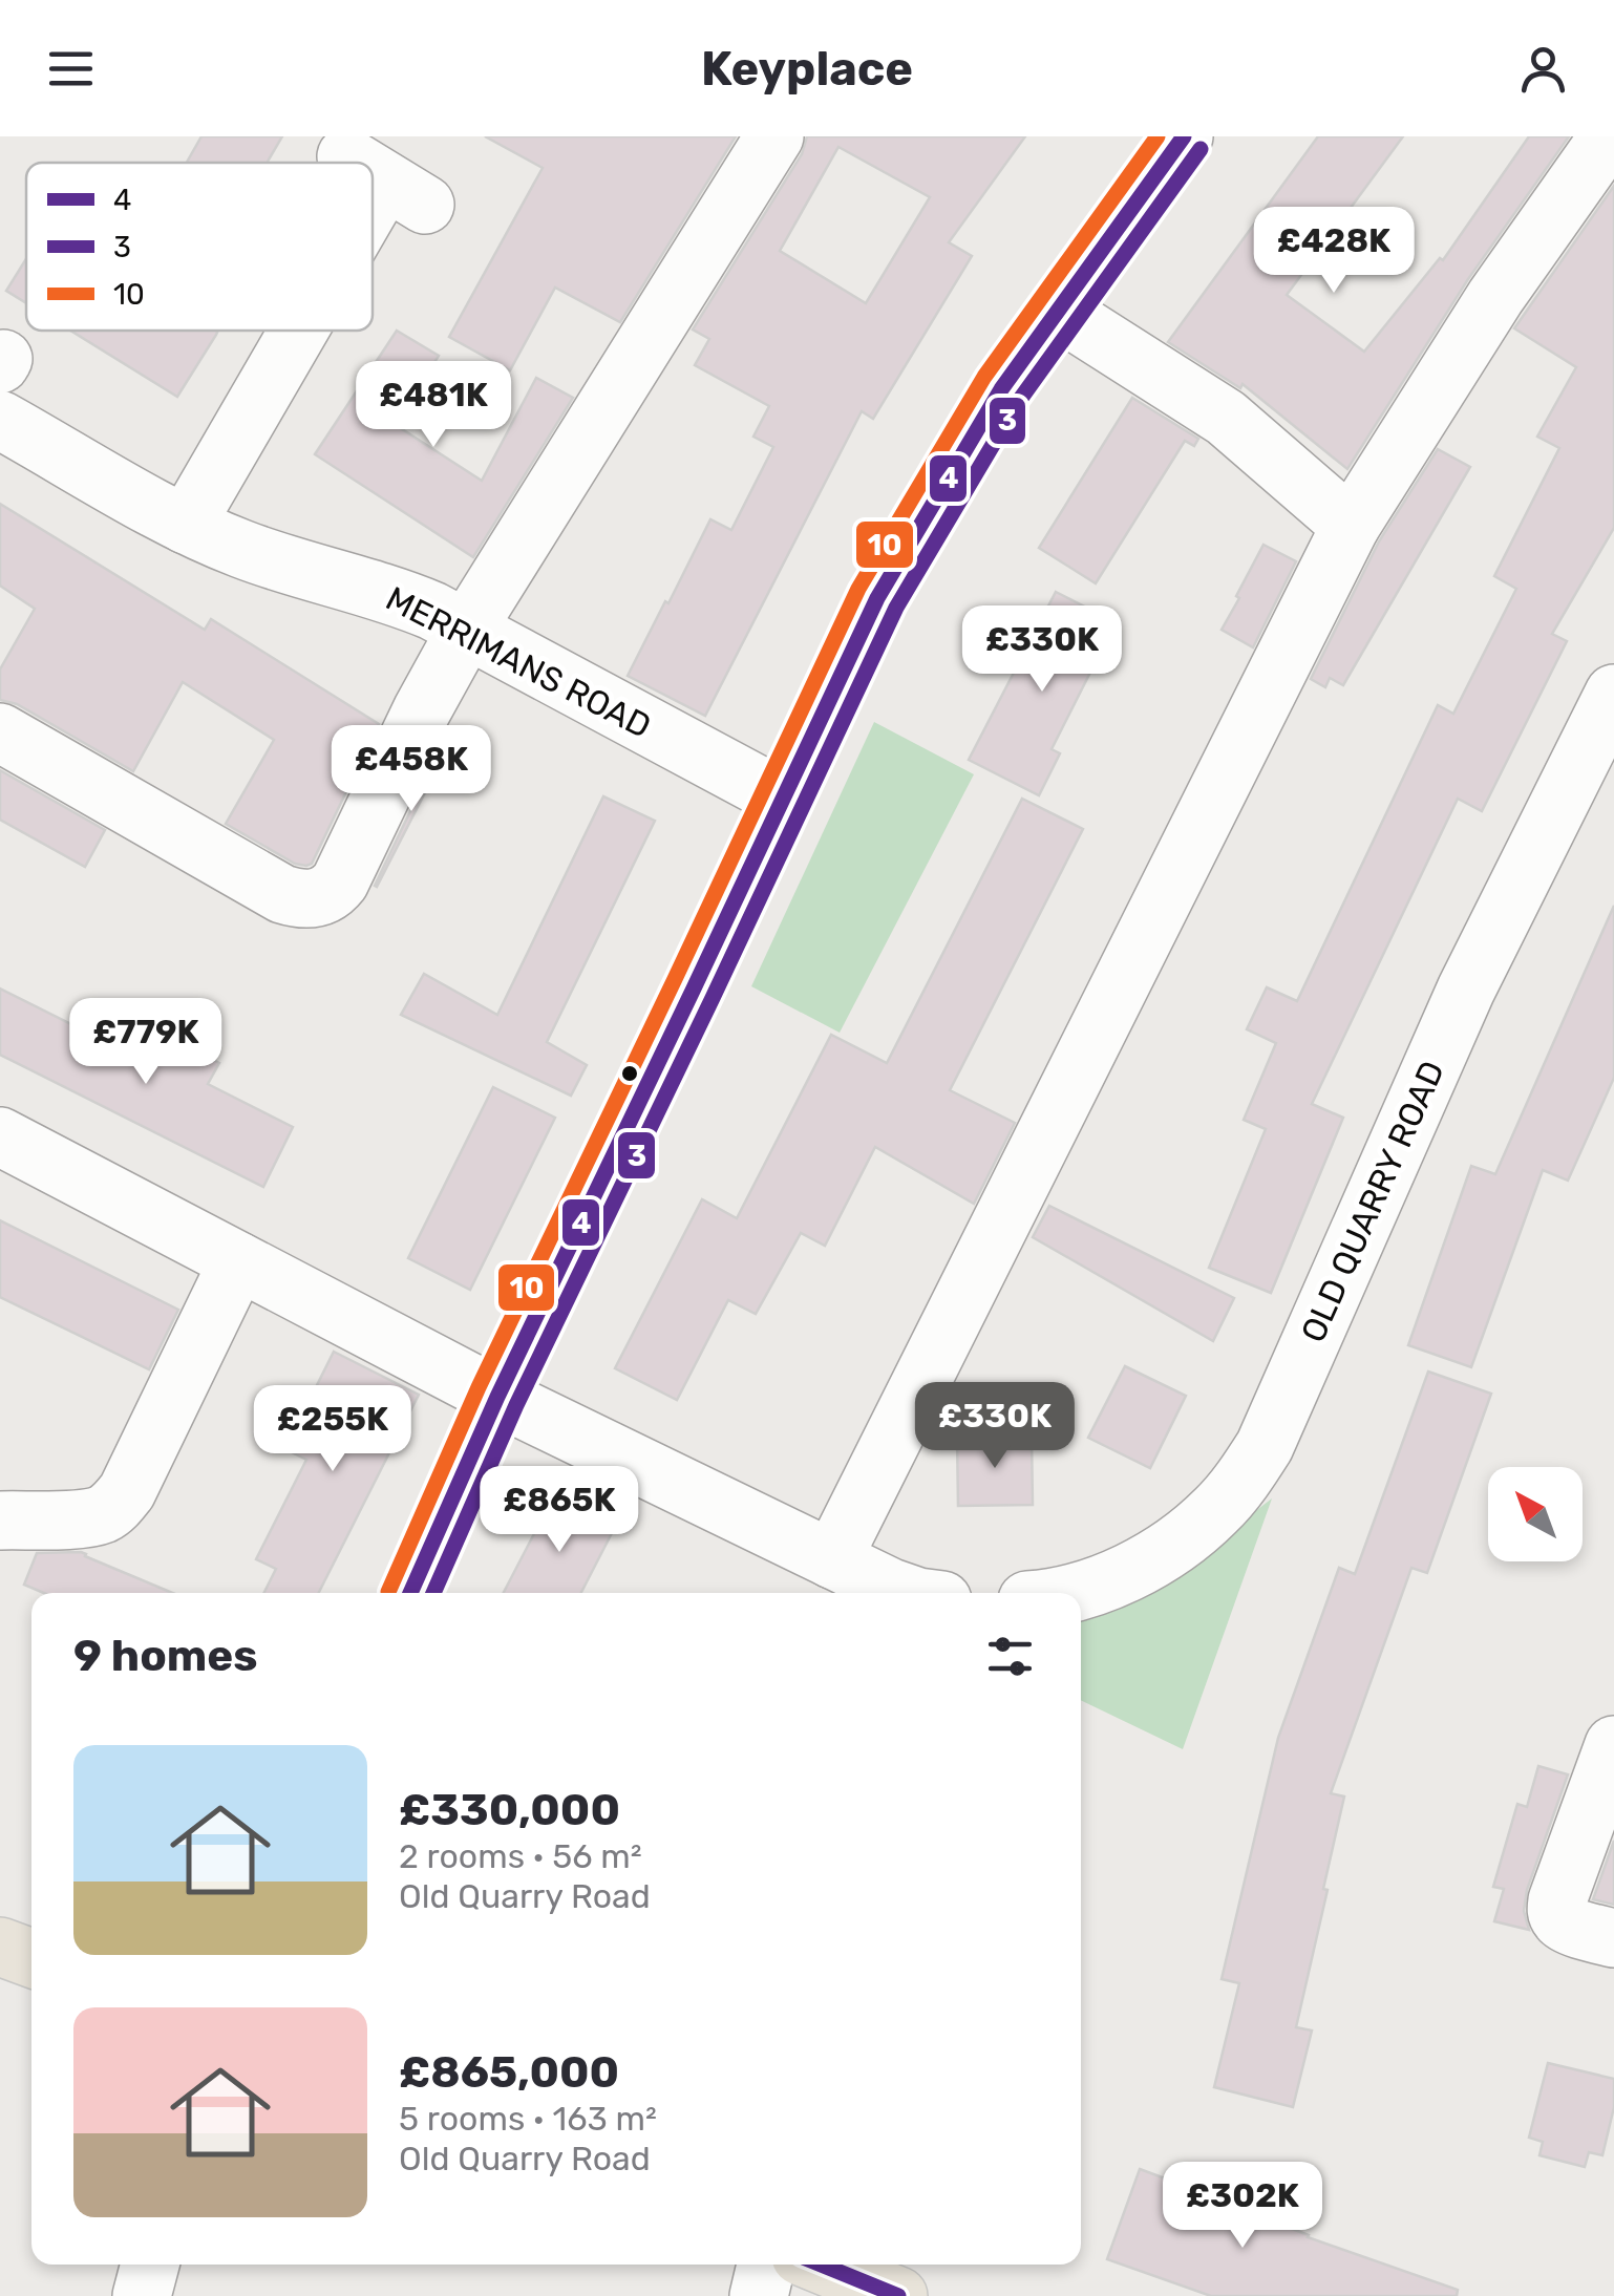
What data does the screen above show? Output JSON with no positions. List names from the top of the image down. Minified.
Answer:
{"streets":{"street":["MERRIMANS ROAD","OLD QUARRY ROAD"]},"lines":["transit line 4","transit line 10","transit line 3"],"legend":["4","3","10"],"north":"top left","page":{"header":"Keyplace","price":["£428K","£481K","£330K","£458K","£779K","£330K","£255K","£865K","£302K"],"heading":"9 homes","list":[{"name":"£330,000","note":"2 rooms · 56 m² · Old Quarry Road"},{"name":"£865,000","note":"5 rooms · 163 m² · Old Quarry Road"}]}}
